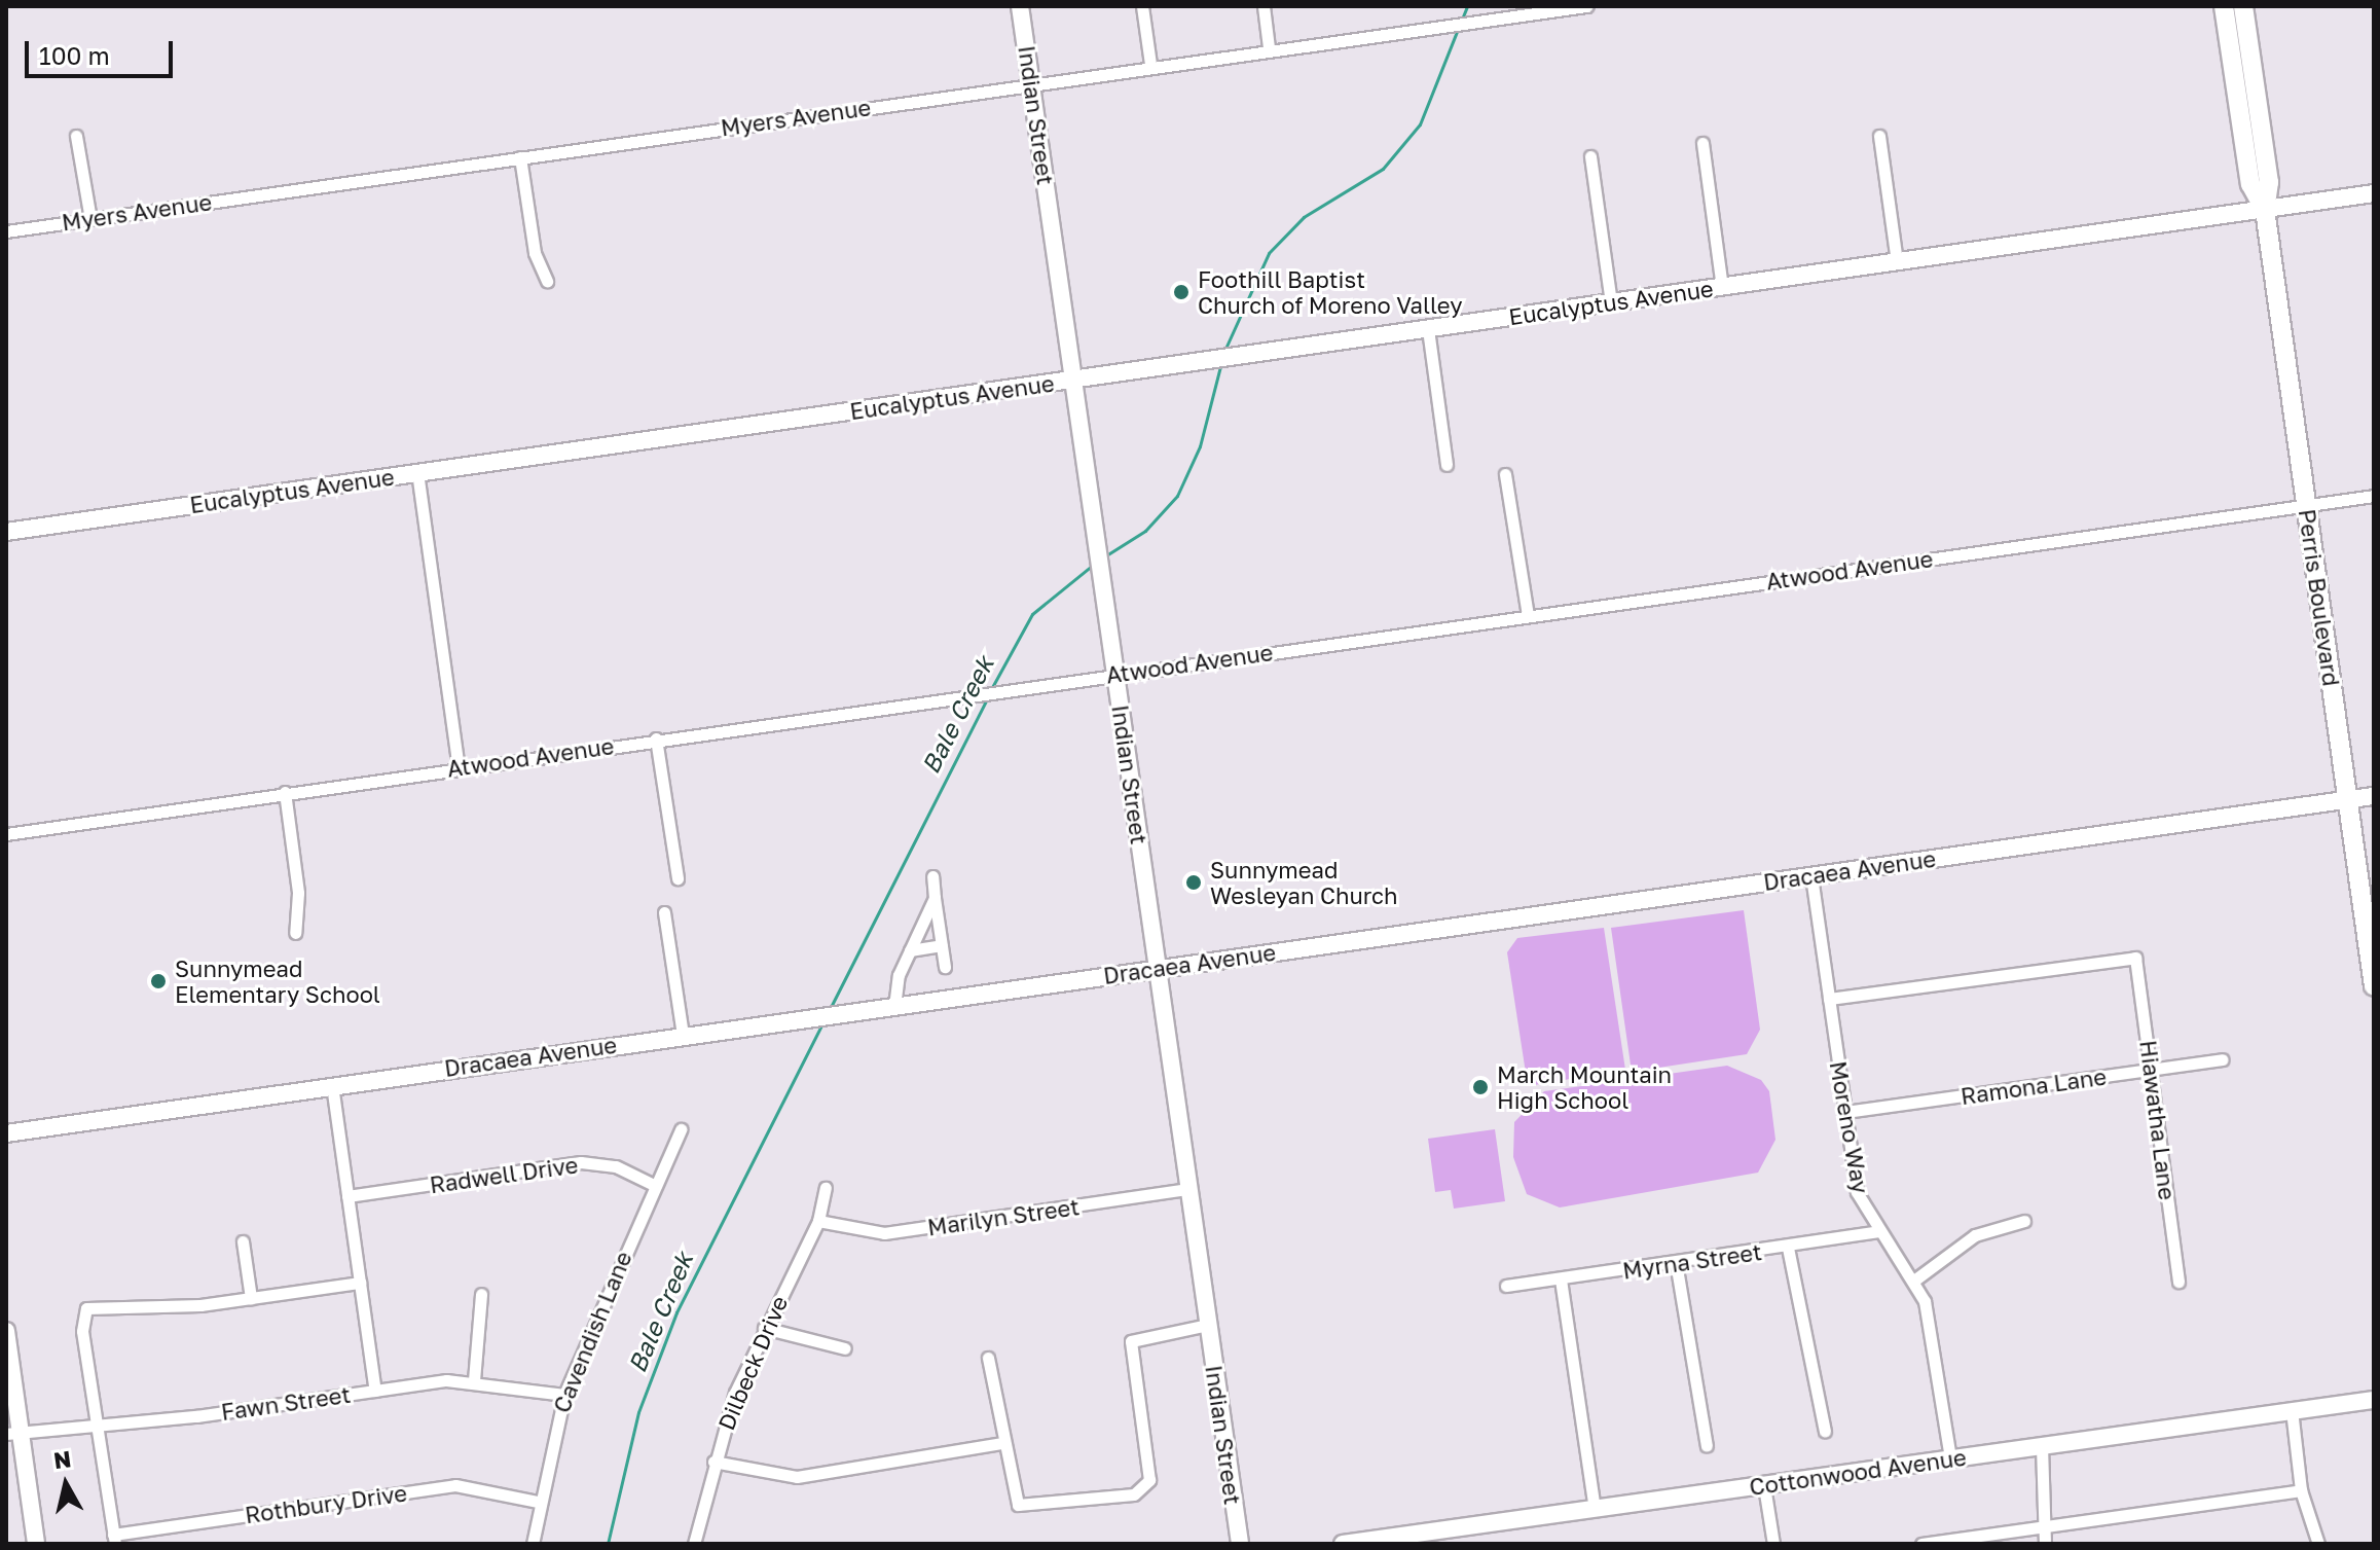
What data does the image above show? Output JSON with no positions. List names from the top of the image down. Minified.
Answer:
{"streets":{"main road":["Perris Boulevard"],"street":["Indian Street","Myers Avenue","Eucalyptus Avenue","Atwood Avenue","Dracaea Avenue","Ramona Lane","Hiawatha Lane","Moreno Way","Radwell Drive","Marilyn Street","Myrna Street","Cavendish Lane","Dilbeck Drive","Fawn Street","Cottonwood Avenue","Rothbury Drive"]},"crossings":[["Indian Street","Myers Avenue"],["Indian Street","Eucalyptus Avenue"],["Indian Street","Atwood Avenue"],["Indian Street","Dracaea Avenue"],["Indian Street","Marilyn Street"],["Eucalyptus Avenue","Perris Boulevard"],["Atwood Avenue","Perris Boulevard"],["Perris Boulevard","Dracaea Avenue"],["Dracaea Avenue","Moreno Way"],["Ramona Lane","Hiawatha Lane"],["Ramona Lane","Moreno Way"],["Hiawatha Lane","Moreno Way"],["Moreno Way","Myrna Street"],["Moreno Way","Cottonwood Avenue"],["Radwell Drive","Cavendish Lane"],["Marilyn Street","Dilbeck Drive"],["Cavendish Lane","Fawn Street"],["Cavendish Lane","Rothbury Drive"]],"water":["Bale Creek"],"places":["Foothill Baptist Church of Moreno Valley","Sunnymead Wesleyan Church","Sunnymead Elementary School","March Mountain High School"],"scale_bar":"100 m","north":"top"}
